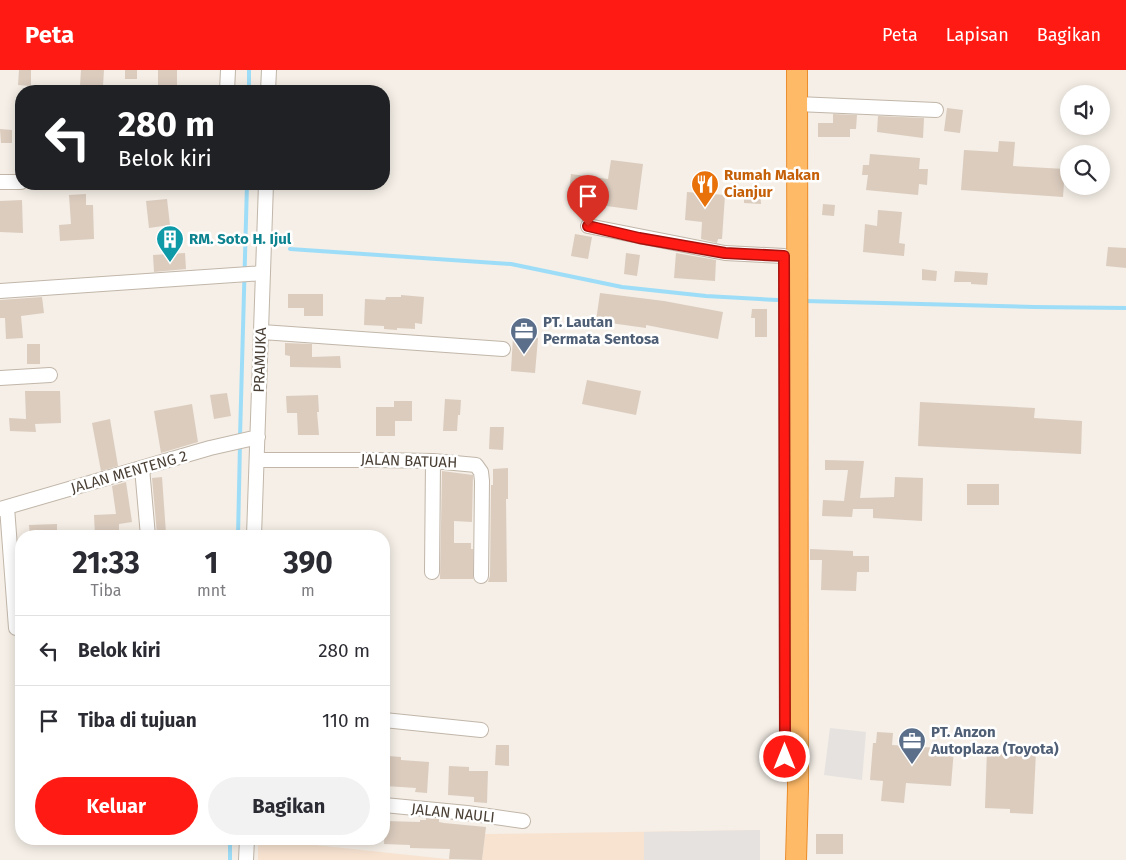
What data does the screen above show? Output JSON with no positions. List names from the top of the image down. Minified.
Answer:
{"streets":{"street":["PRAMUKA","JALAN BATUAH","JALAN MENTENG 2","JALAN NAULI"]},"crossings":[["PRAMUKA","JALAN BATUAH"],["PRAMUKA","JALAN MENTENG 2"]],"places":{"restaurant":["Rumah Makan Cianjur"],"building":["RM. Soto H. Ijul"],"office":["PT. Lautan Permata Sentosa","PT. Anzon Autoplaza (Toyota)"]},"page":{"header":"Peta","nav":["Peta","Lapisan","Bagikan"],"turn":["280 m","Belok kiri"],"eta":["21:33","Tiba","1","mnt","390","m"],"list":[{"name":"Belok kiri","value":"280 m"},{"name":"Tiba di tujuan","value":"110 m"}],"buttons":["Keluar","Bagikan"]}}
